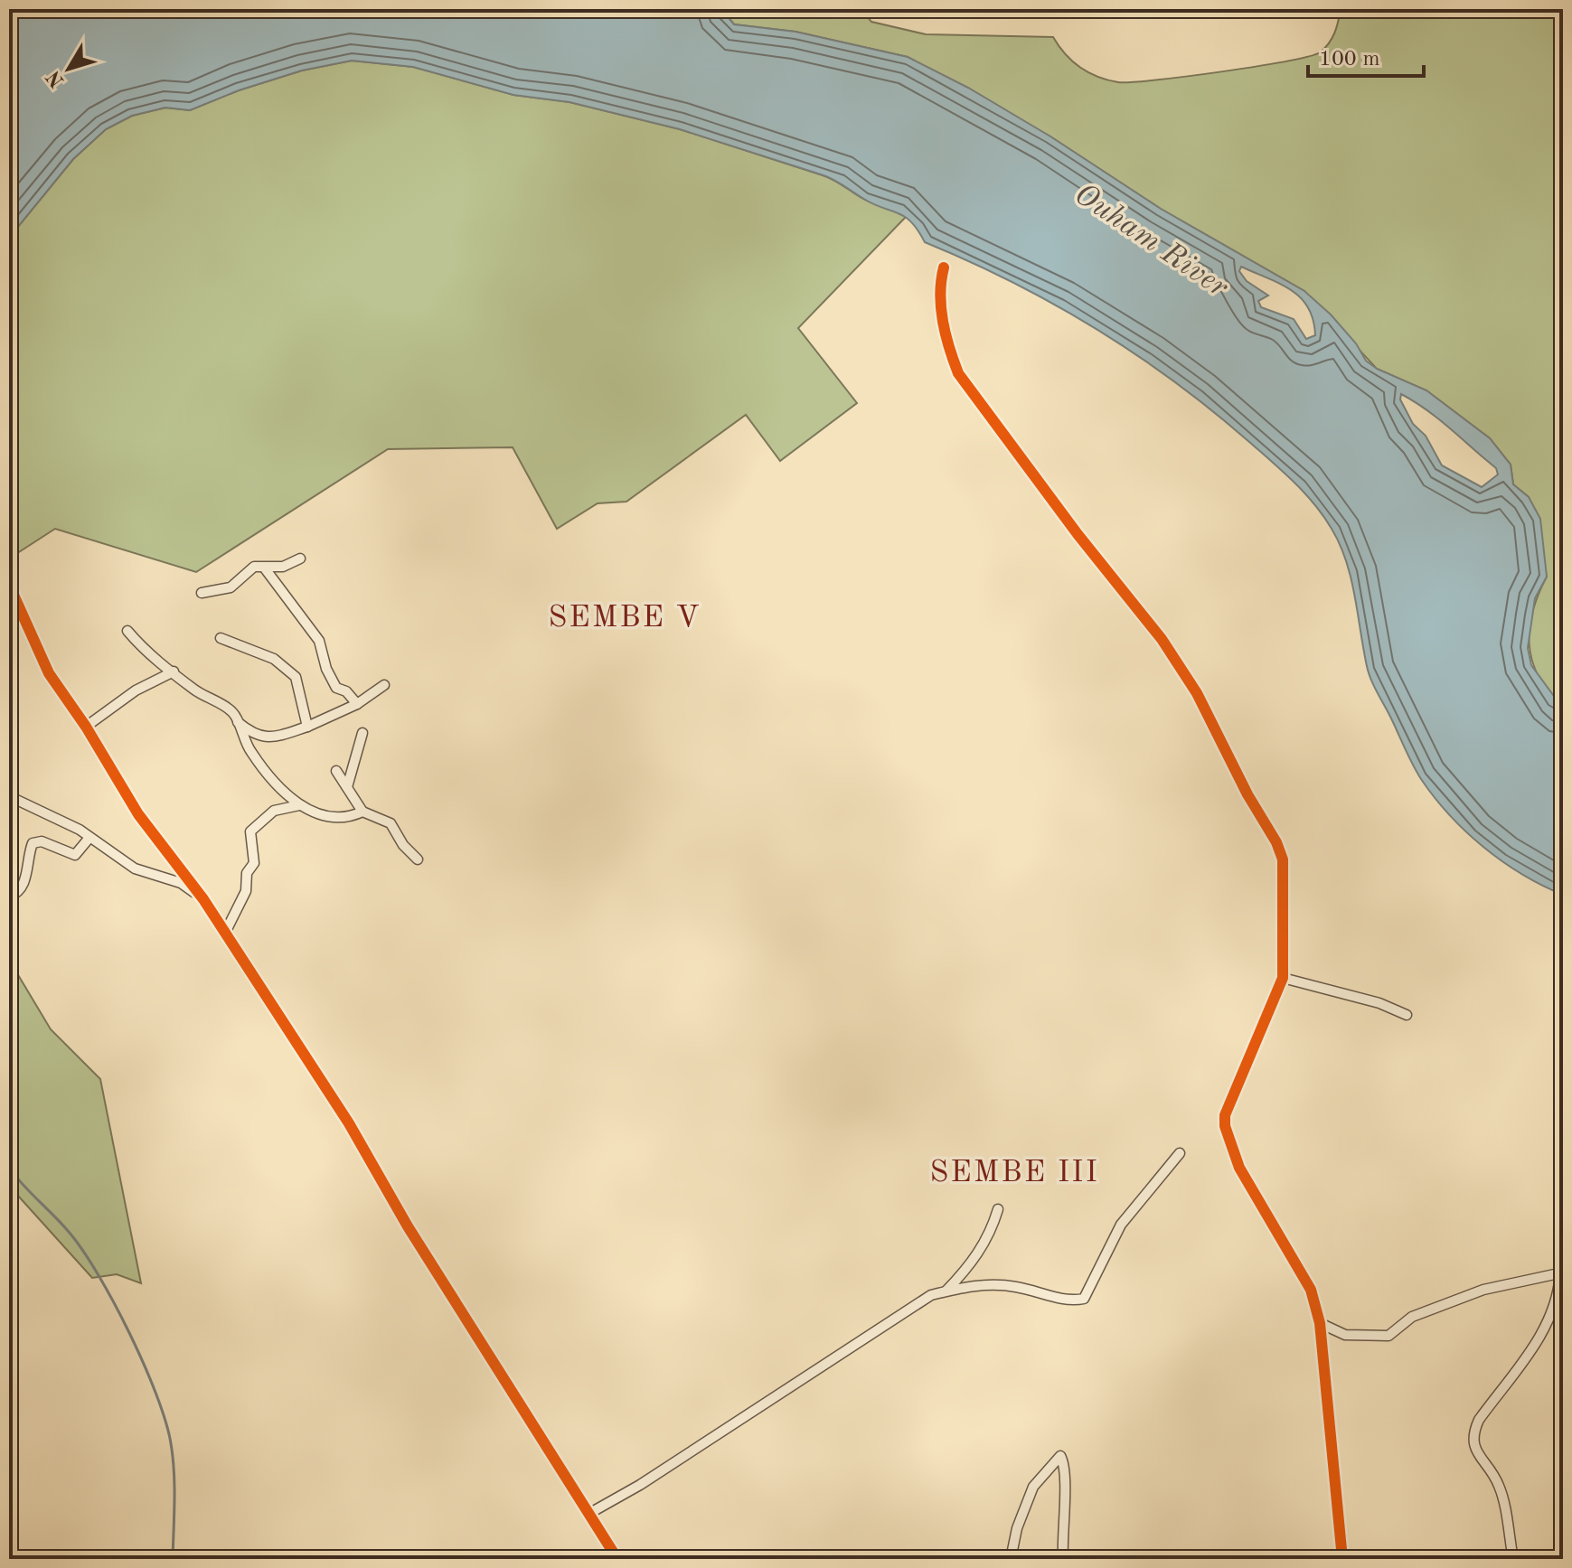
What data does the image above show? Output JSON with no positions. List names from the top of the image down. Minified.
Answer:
{"districts":["SEMBE V","SEMBE III"],"water":["Ouham River"],"scale_bar":"100 m","north":"bottom left"}
